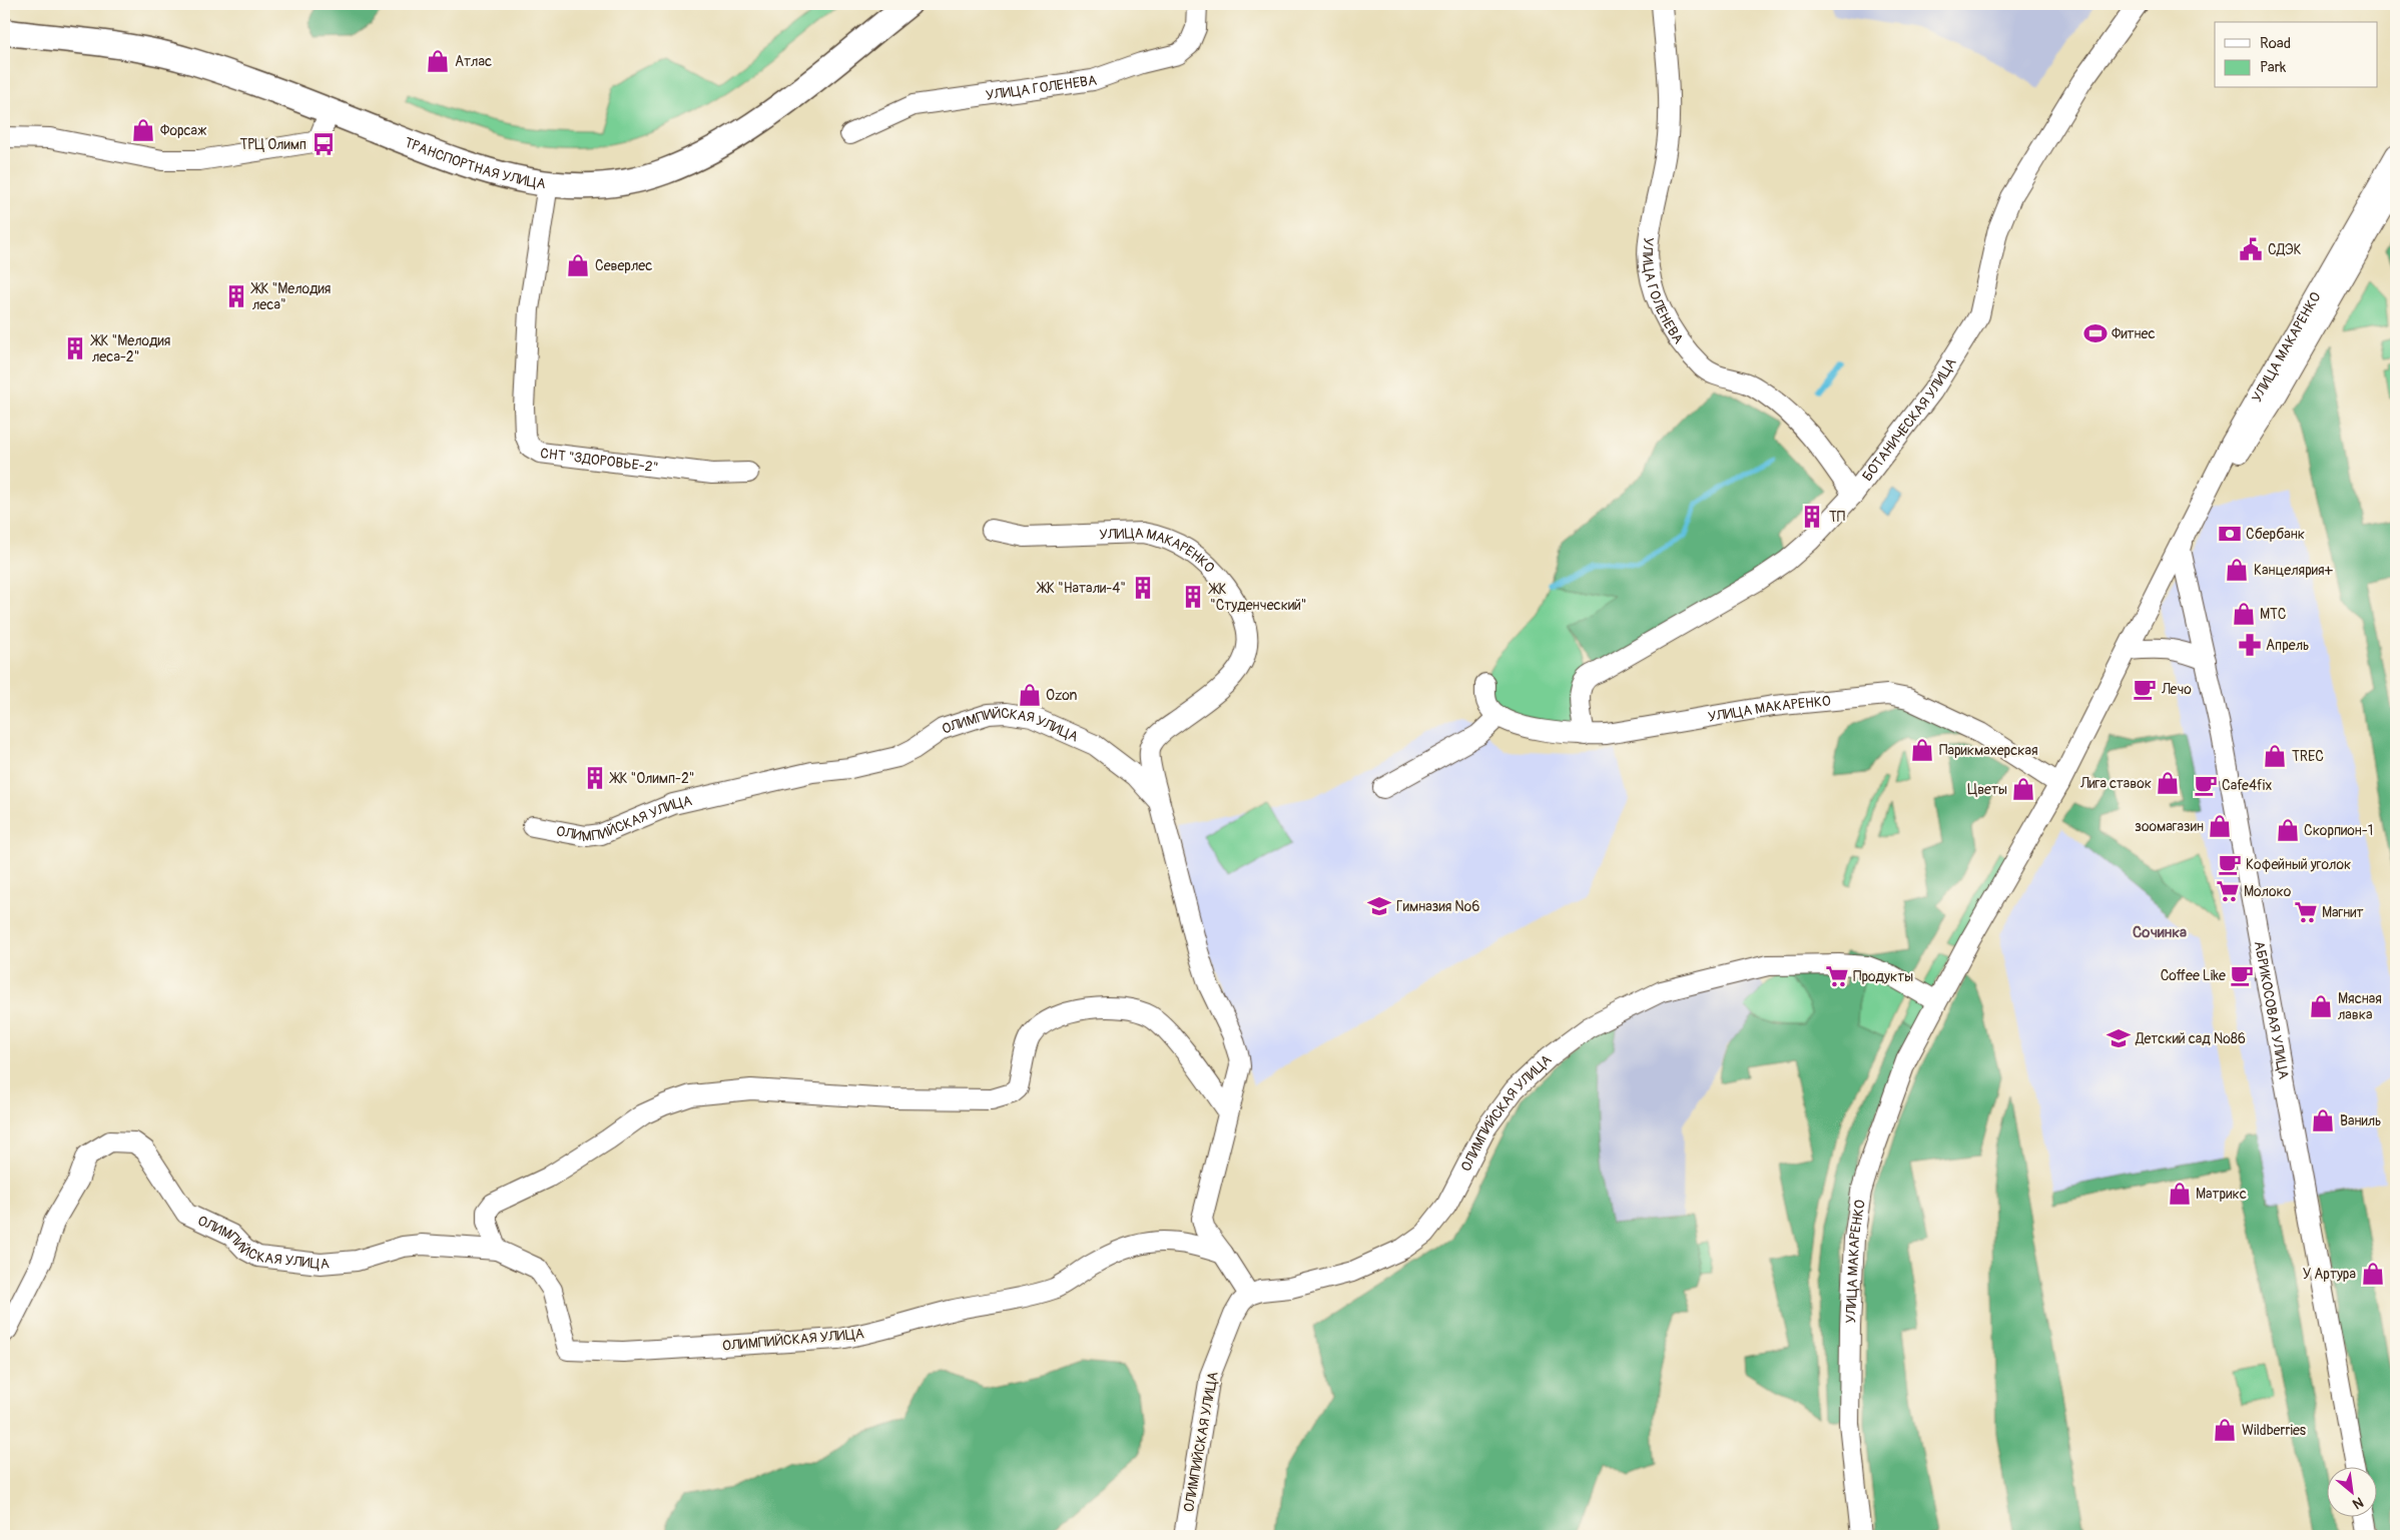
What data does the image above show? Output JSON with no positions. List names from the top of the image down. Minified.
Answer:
{"streets":{"main road":["ТРАНСПОРТНАЯ УЛИЦА"],"street":["УЛИЦА ГОЛЕНЕВА","УЛИЦА МАКАРЕНКО","БОТАНИЧЕСКАЯ УЛИЦА","СНТ \"ЗДОРОВЬЕ-2\"","ОЛИМПИЙСКАЯ УЛИЦА","АБРИКОСОВАЯ УЛИЦА"]},"crossings":[["УЛИЦА ГОЛЕНЕВА","БОТАНИЧЕСКАЯ УЛИЦА"],["ТРАНСПОРТНАЯ УЛИЦА","СНТ \"ЗДОРОВЬЕ-2\""],["УЛИЦА МАКАРЕНКО","БОТАНИЧЕСКАЯ УЛИЦА"],["УЛИЦА МАКАРЕНКО","ОЛИМПИЙСКАЯ УЛИЦА"],["УЛИЦА МАКАРЕНКО","АБРИКОСОВАЯ УЛИЦА"]],"districts":["Сочинка"],"places":{"shop":["Атлас","Форсаж","Северлес","Канцелярия+","МТС","Ozon","Парикмахерская","TREC","Лига ставок","Цветы","зоомагазин","Скорпион-1","Мясная лавка","Ваниль","Матрикс","У Артура","Wildberries"],"bus stop":["ТРЦ Олимп"],"public building":["СДЭК"],"building":["ЖК \"Мелодия леса\"","ЖК \"Мелодия леса-2\"","ТП","ЖК \"Натали-4\"","ЖК \"Студенческий\"","ЖК \"Олимп-2\""],"sports":["Фитнес"],"bank":["Сбербанк"],"pharmacy":["Апрель"],"cafe":["Лечо","Cafe4fix","Кофейный уголок","Coffee Like"],"supermarket":["Молоко","Магнит","Продукты"],"school or university":["Гимназия №6","Детский сад №86"]},"legend":["Road","Park"],"north":"bottom right"}
